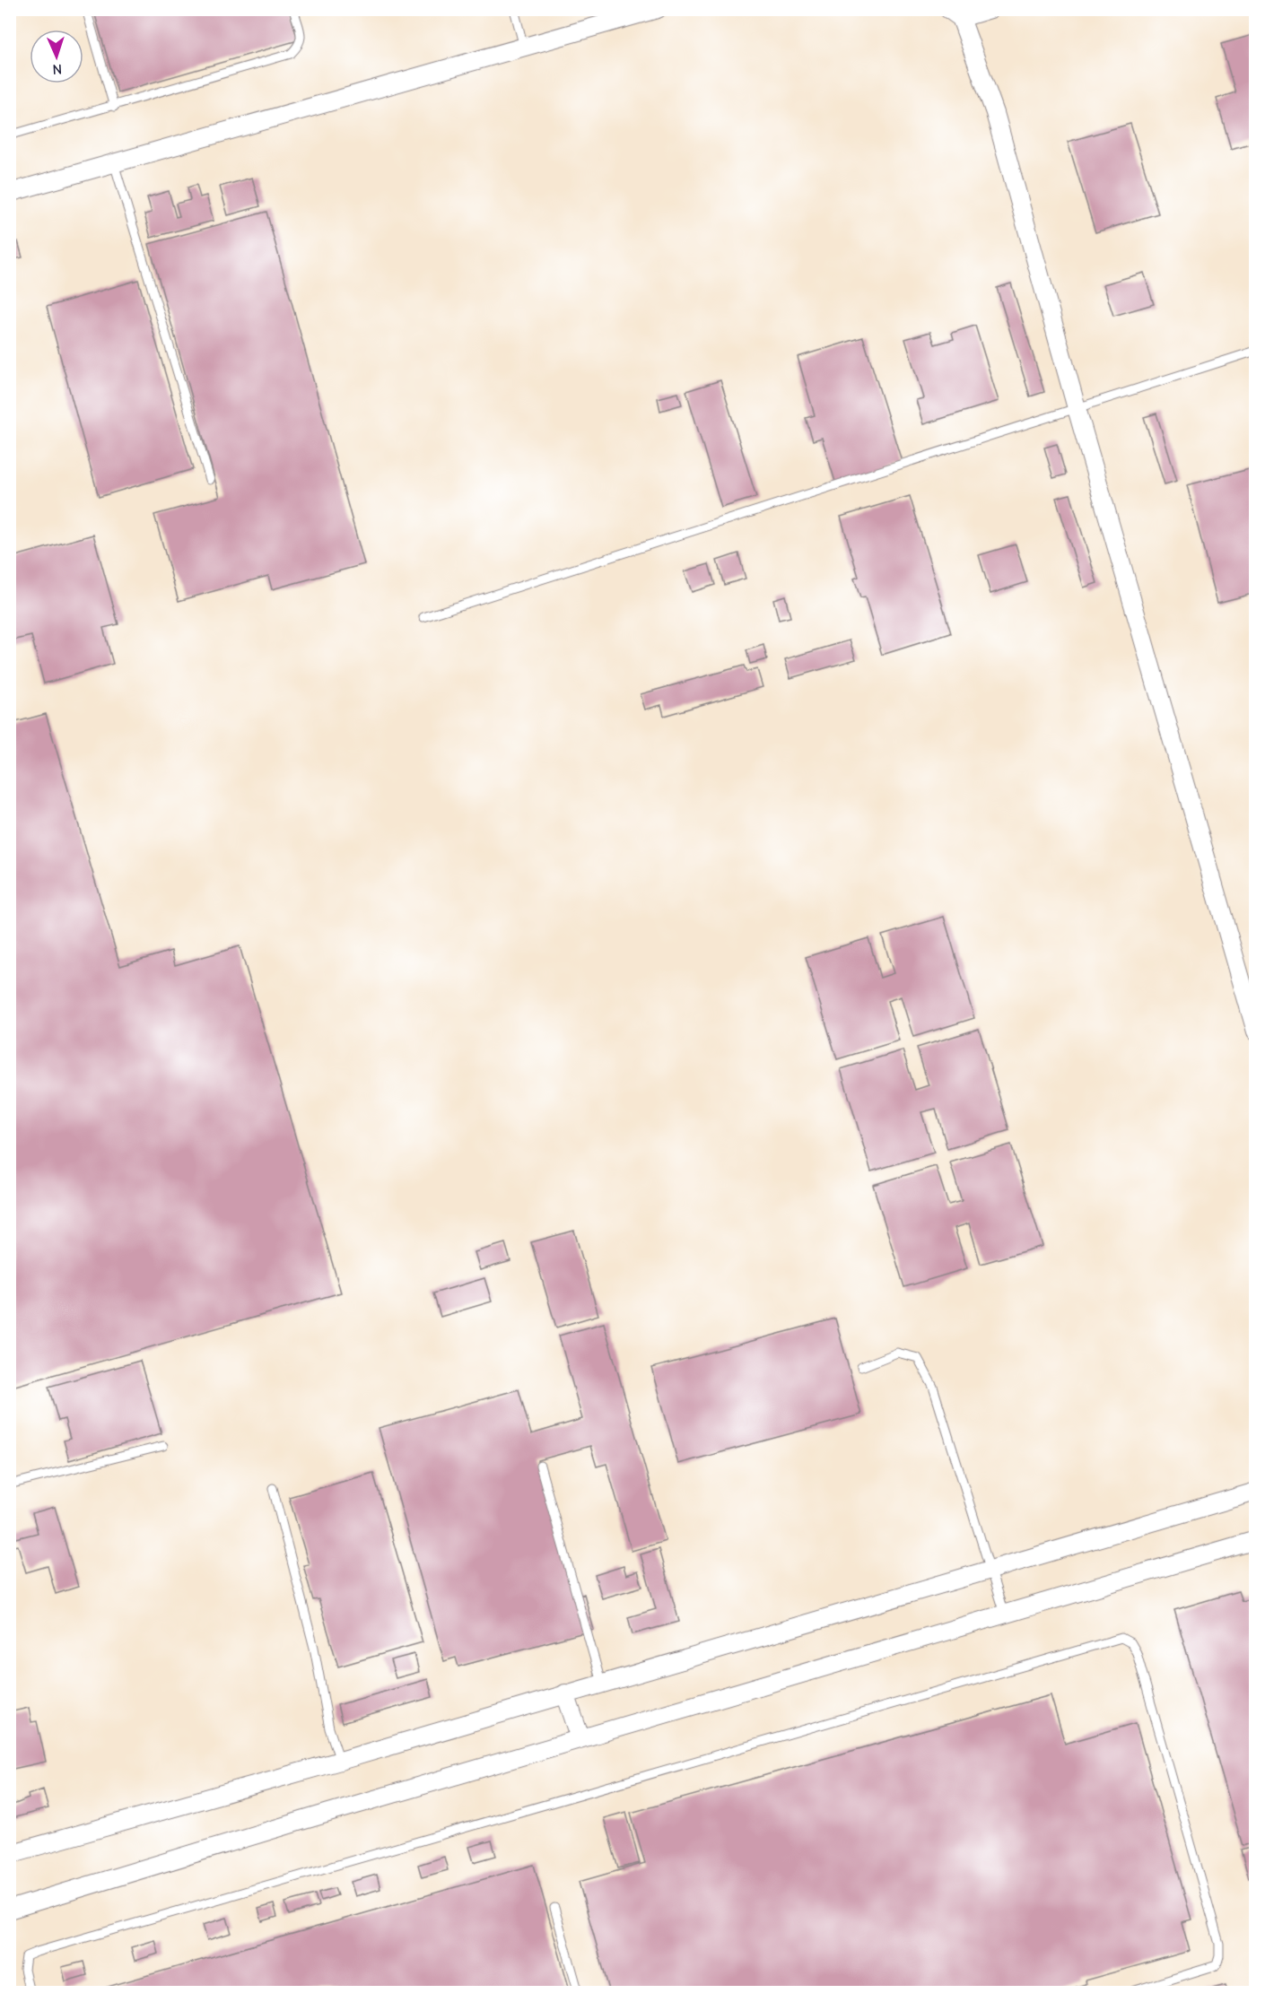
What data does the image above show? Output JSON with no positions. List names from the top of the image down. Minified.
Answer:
{"north":"bottom"}
